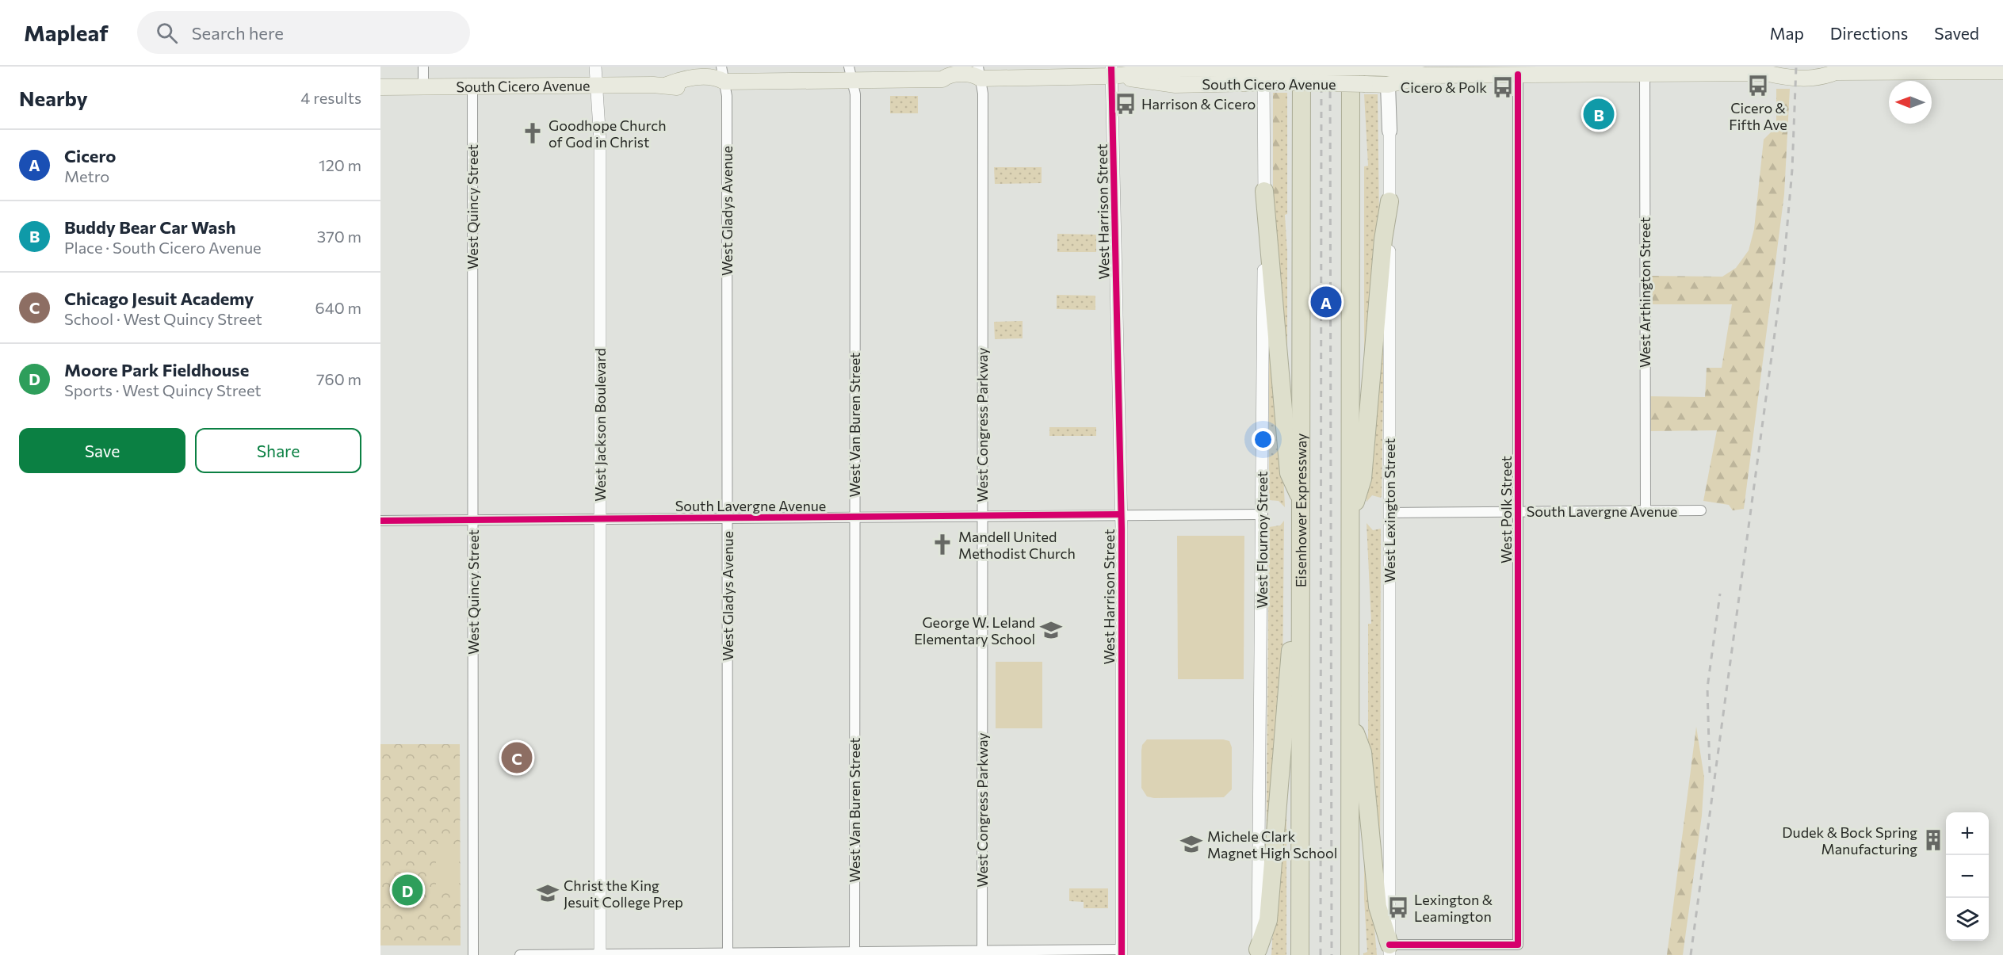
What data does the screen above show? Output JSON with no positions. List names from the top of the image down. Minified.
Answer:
{"streets":{"highway":["Eisenhower Expressway"],"main road":["South Cicero Avenue","West Lexington Street"],"street":["West Quincy Street","West Gladys Avenue","West Harrison Street","West Arthington Street","West Jackson Boulevard","West Van Buren Street","West Congress Parkway","South Lavergne Avenue","West Polk Street","West Flournoy Street"]},"crossings":[["South Cicero Avenue","West Quincy Street"],["South Cicero Avenue","West Gladys Avenue"],["South Cicero Avenue","West Harrison Street"],["South Cicero Avenue","West Arthington Street"],["South Cicero Avenue","West Jackson Boulevard"],["South Cicero Avenue","West Van Buren Street"],["South Cicero Avenue","West Congress Parkway"],["South Cicero Avenue","West Polk Street"],["South Cicero Avenue","West Lexington Street"],["South Cicero Avenue","Eisenhower Expressway"],["South Cicero Avenue","West Flournoy Street"],["West Quincy Street","South Lavergne Avenue"],["West Gladys Avenue","South Lavergne Avenue"],["West Harrison Street","South Lavergne Avenue"],["West Arthington Street","South Lavergne Avenue"],["West Jackson Boulevard","South Lavergne Avenue"],["West Van Buren Street","South Lavergne Avenue"],["West Congress Parkway","South Lavergne Avenue"],["South Lavergne Avenue","West Polk Street"],["South Lavergne Avenue","West Lexington Street"],["South Lavergne Avenue","West Flournoy Street"],["West Polk Street","West Lexington Street"]],"places":{"bus stop":["Cicero & Fifth Ave","Cicero & Polk","Harrison & Cicero","Lexington & Leamington"],"church":["Goodhope Church of God in Christ","Mandell United Methodist Church"],"school or university":["George W. Leland Elementary School","Michele Clark Magnet High School","Christ the King Jesuit College Prep"],"building":["Dudek & Bock Spring Manufacturing"]},"north":"left","page":{"header":"Mapleaf","search":"Search here","nav":["Map","Directions","Saved"],"heading":["Nearby","4 results"],"pins":["B","A","C","D"],"list":[{"mark":"A","name":"Cicero","note":"Metro","value":"120 m"},{"mark":"B","name":"Buddy Bear Car Wash","note":"Place · South Cicero Avenue","value":"370 m"},{"mark":"C","name":"Chicago Jesuit Academy","note":"School · West Quincy Street","value":"640 m"},{"mark":"D","name":"Moore Park Fieldhouse","note":"Sports · West Quincy Street","value":"760 m"}],"buttons":["Save","Share"],"map_buttons":["+","−"]}}
